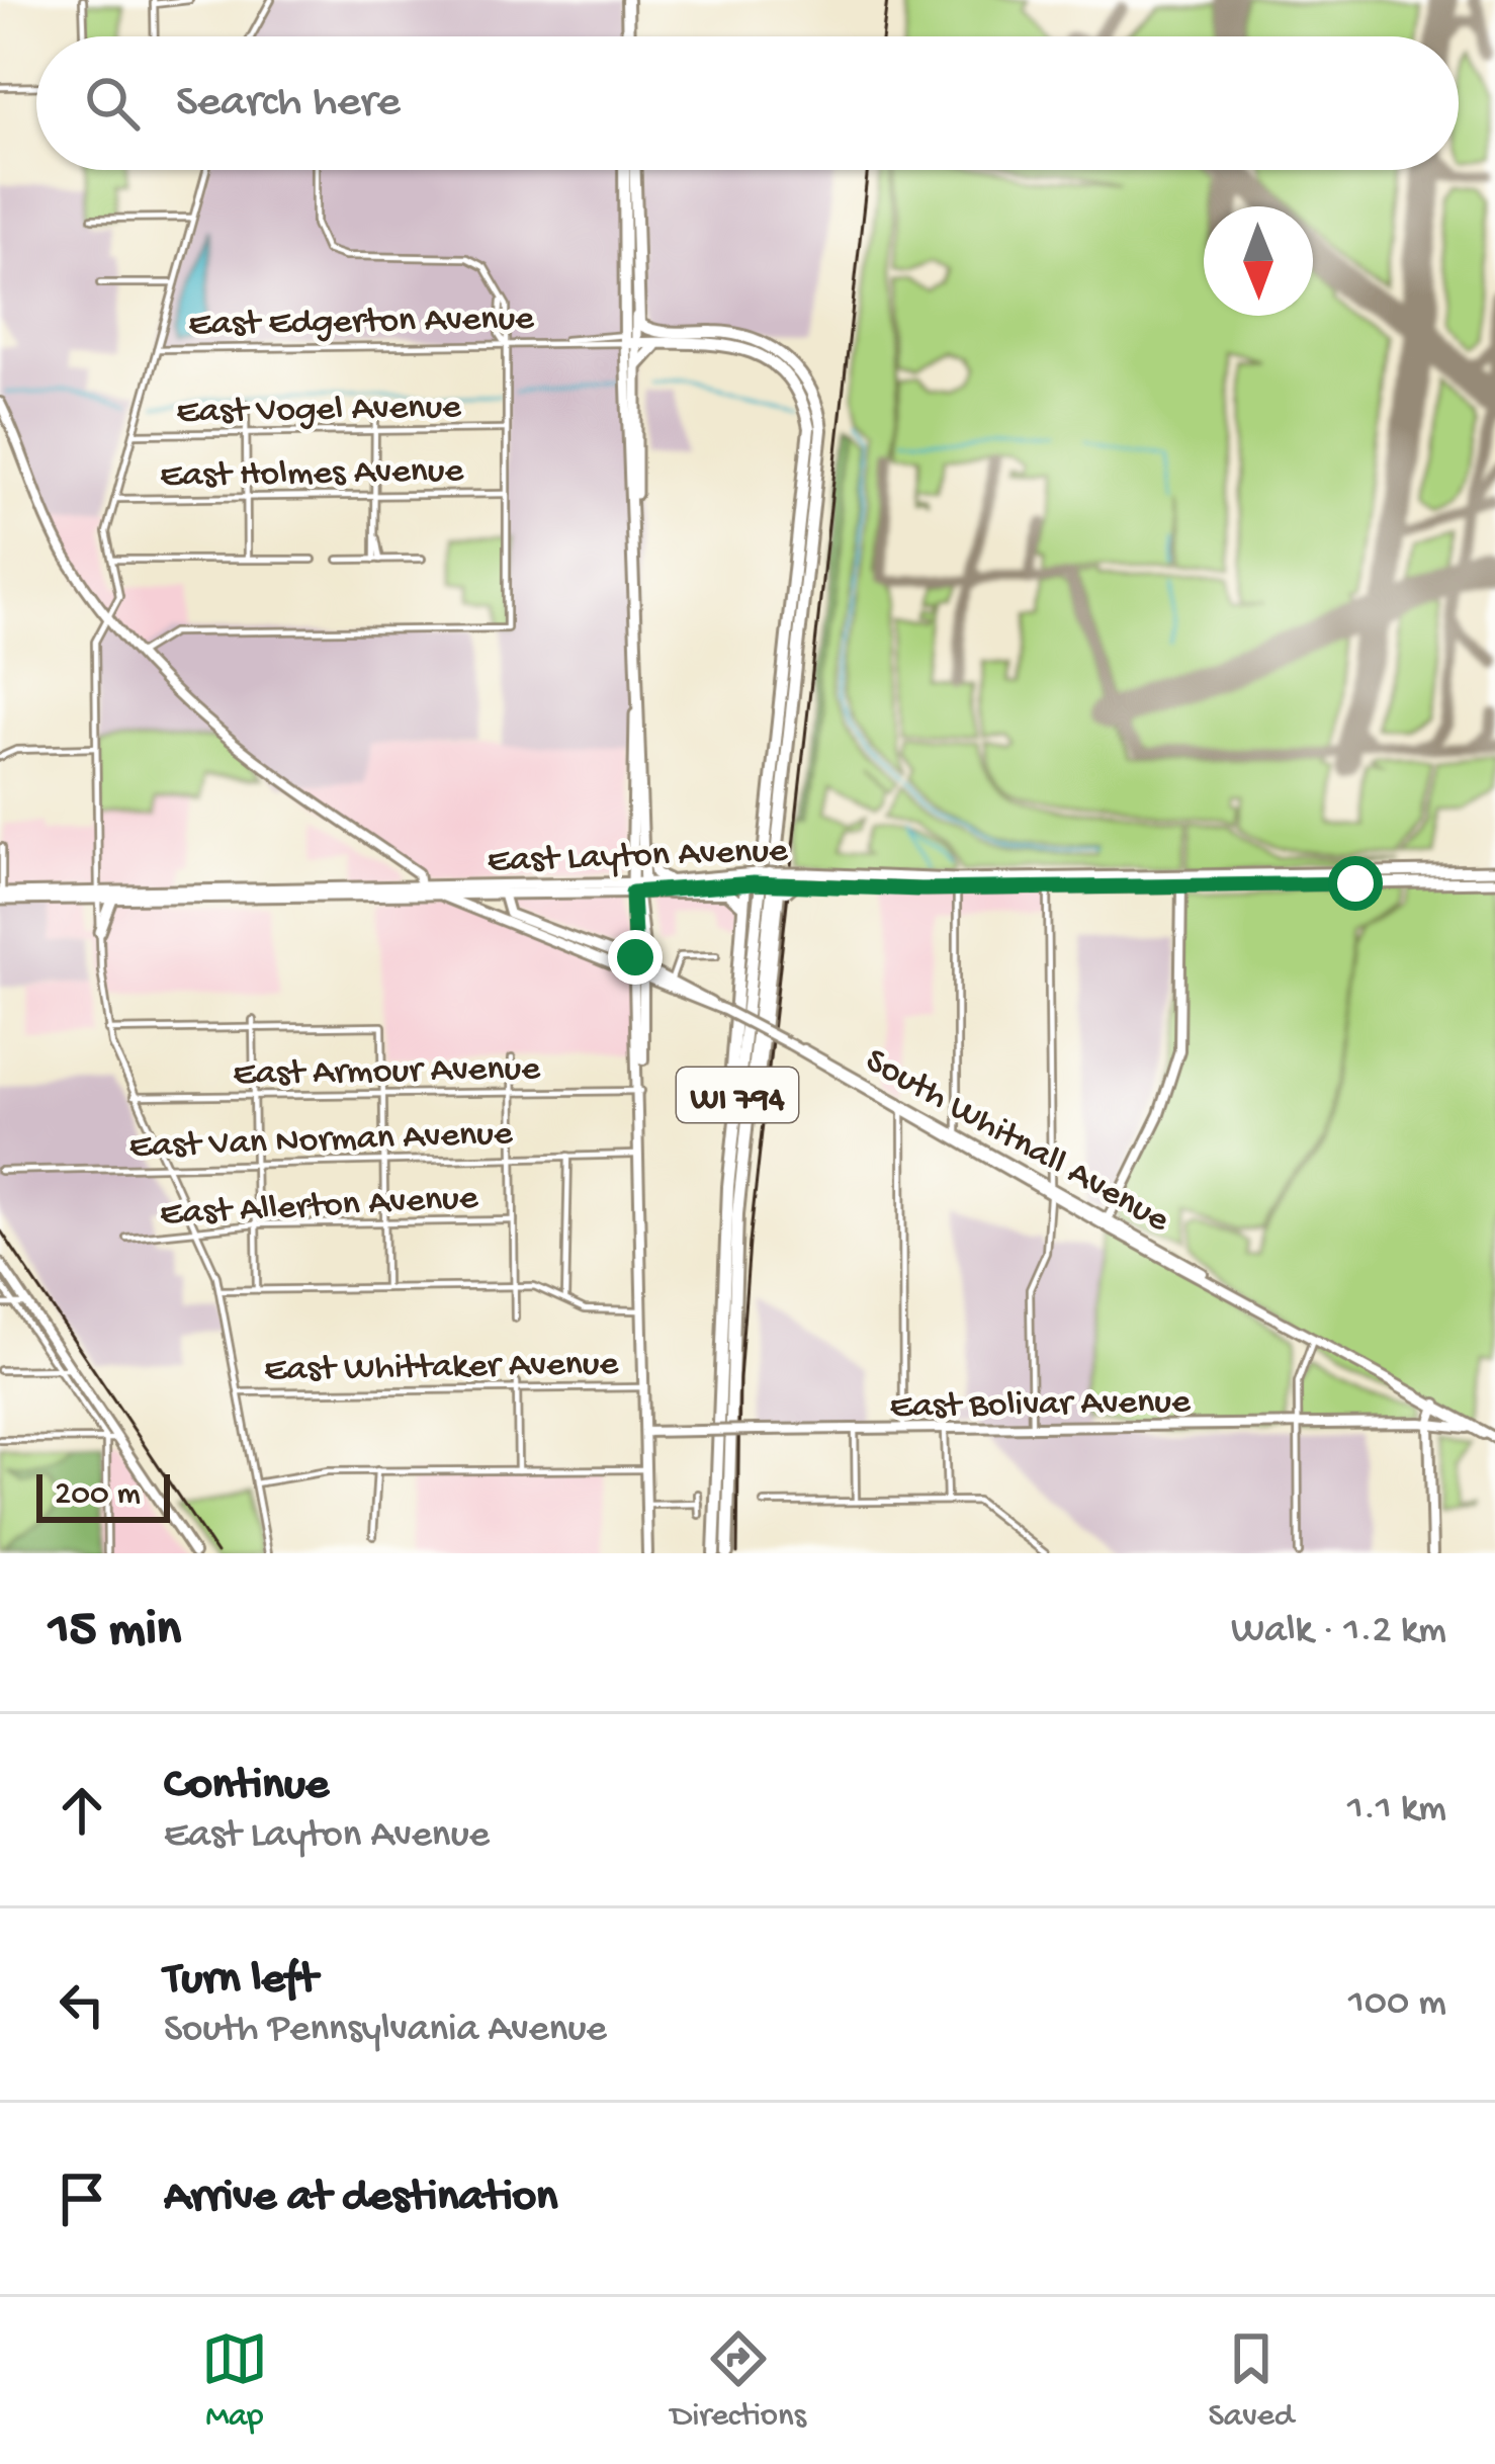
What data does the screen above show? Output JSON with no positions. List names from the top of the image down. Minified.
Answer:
{"streets":{"main road":["East Layton Avenue","WI 794"],"street":["East Edgerton Avenue","East Vogel Avenue","East Holmes Avenue","East Armour Avenue","East Van Norman Avenue","South Whitnall Avenue","East Allerton Avenue","East Whittaker Avenue","East Bolivar Avenue"]},"crossings":[["East Edgerton Avenue","WI 794"],["East Layton Avenue","South Whitnall Avenue"],["South Whitnall Avenue","East Bolivar Avenue"]],"scale_bar":"200 m","north":"bottom","page":{"search":"Search here","scale":"200 m","heading":["15 min","Walk · 1.2 km"],"list":[["Continue","East Layton Avenue","1.1 km"],["Turn left","South Pennsylvania Avenue","100 m"],"Arrive at destination"],"nav":["Map","Directions","Saved"]}}
